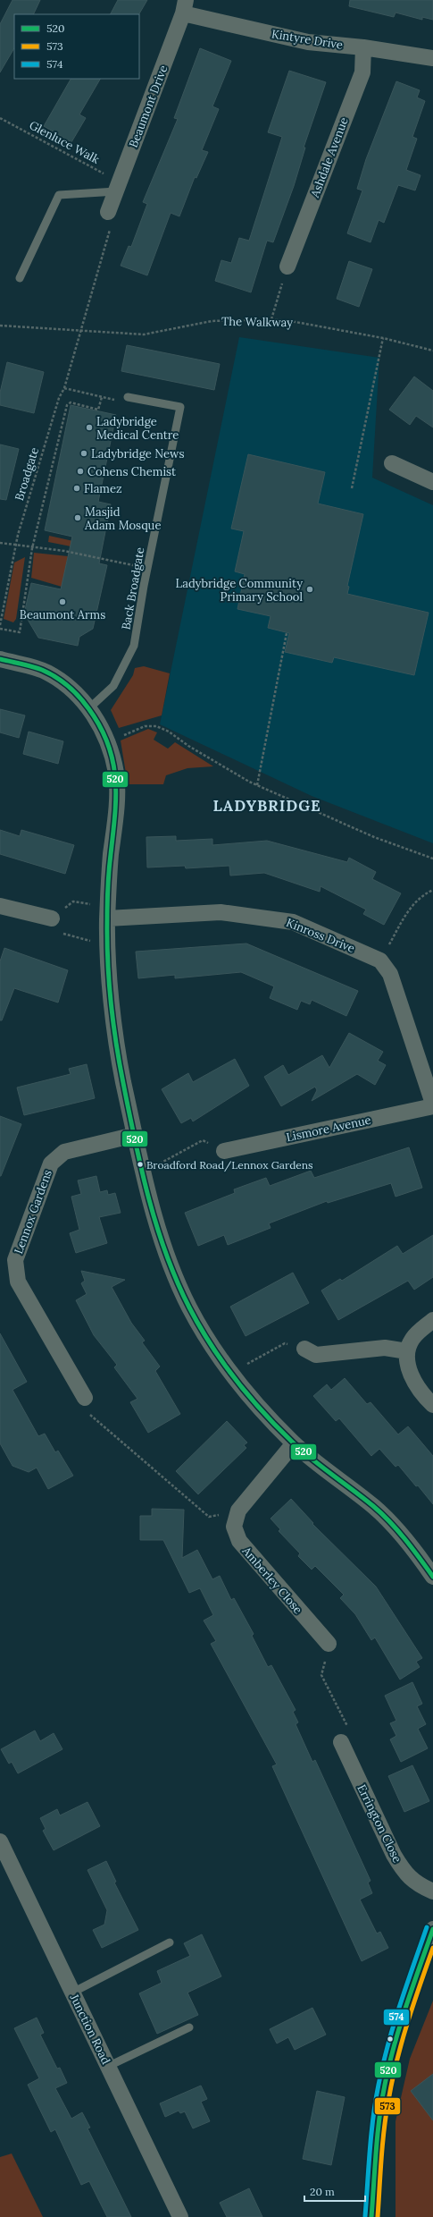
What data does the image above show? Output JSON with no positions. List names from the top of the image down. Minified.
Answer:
{"streets":{"street":["Kintyre Drive","Beaumont Drive","Ashdale Avenue","Kinross Drive","Lismore Avenue","Lennox Gardens","Amberley Close","Errington Close","Junction Road"],"lane":["Back Broadgate"],"path":["Glenluce Walk","The Walkway","Broadgate"]},"crossings":[["Kintyre Drive","Beaumont Drive"],["Kintyre Drive","Ashdale Avenue"],["Beaumont Drive","Glenluce Walk"],["Beaumont Drive","Broadgate"],["The Walkway","Broadgate"]],"districts":["LADYBRIDGE"],"places":["Ladybridge Medical Centre","Ladybridge News","Cohens Chemist","Flamez","Masjid Adam Mosque","Ladybridge Community Primary School","Beaumont Arms","Broadford Road/Lennox Gardens"],"lines":["transit line 520","transit line 574","transit line 573"],"legend":["520","573","574"],"scale_bar":"20 m"}
